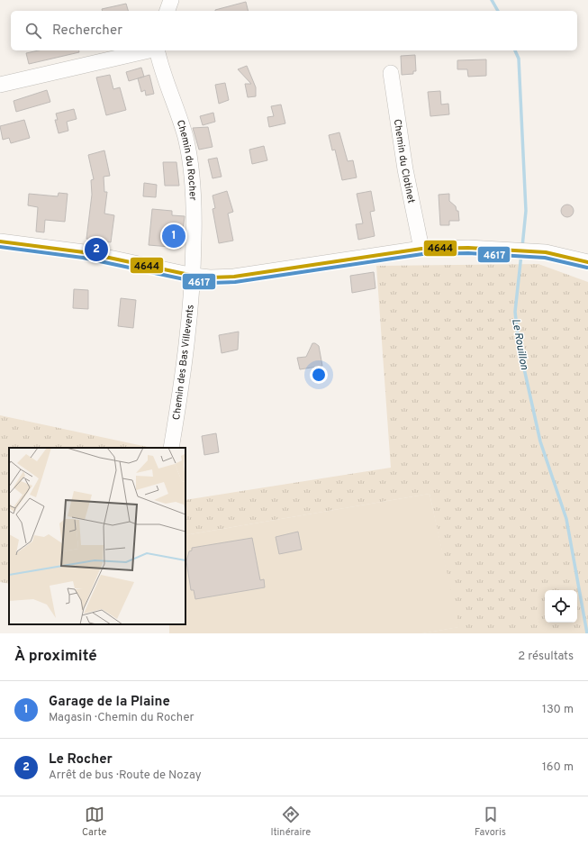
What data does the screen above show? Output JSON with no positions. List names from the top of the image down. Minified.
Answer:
{"streets":{"street":["Chemin du Rocher","Chemin du Clotinet","Chemin des Bas Villevents"]},"crossings":[["Chemin du Rocher","Chemin des Bas Villevents"]],"water":["Le Rouillon"],"lines":["transit line 4644","transit line 4617"],"page":{"search":"Rechercher","pins":["1","2"],"heading":["À proximité","2 résultats"],"list":[{"mark":"1","name":"Garage de la Plaine","note":"Magasin · Chemin du Rocher","value":"130 m"},{"mark":"2","name":"Le Rocher","note":"Arrêt de bus · Route de Nozay","value":"160 m"}],"nav":["Carte","Itinéraire","Favoris"]}}
